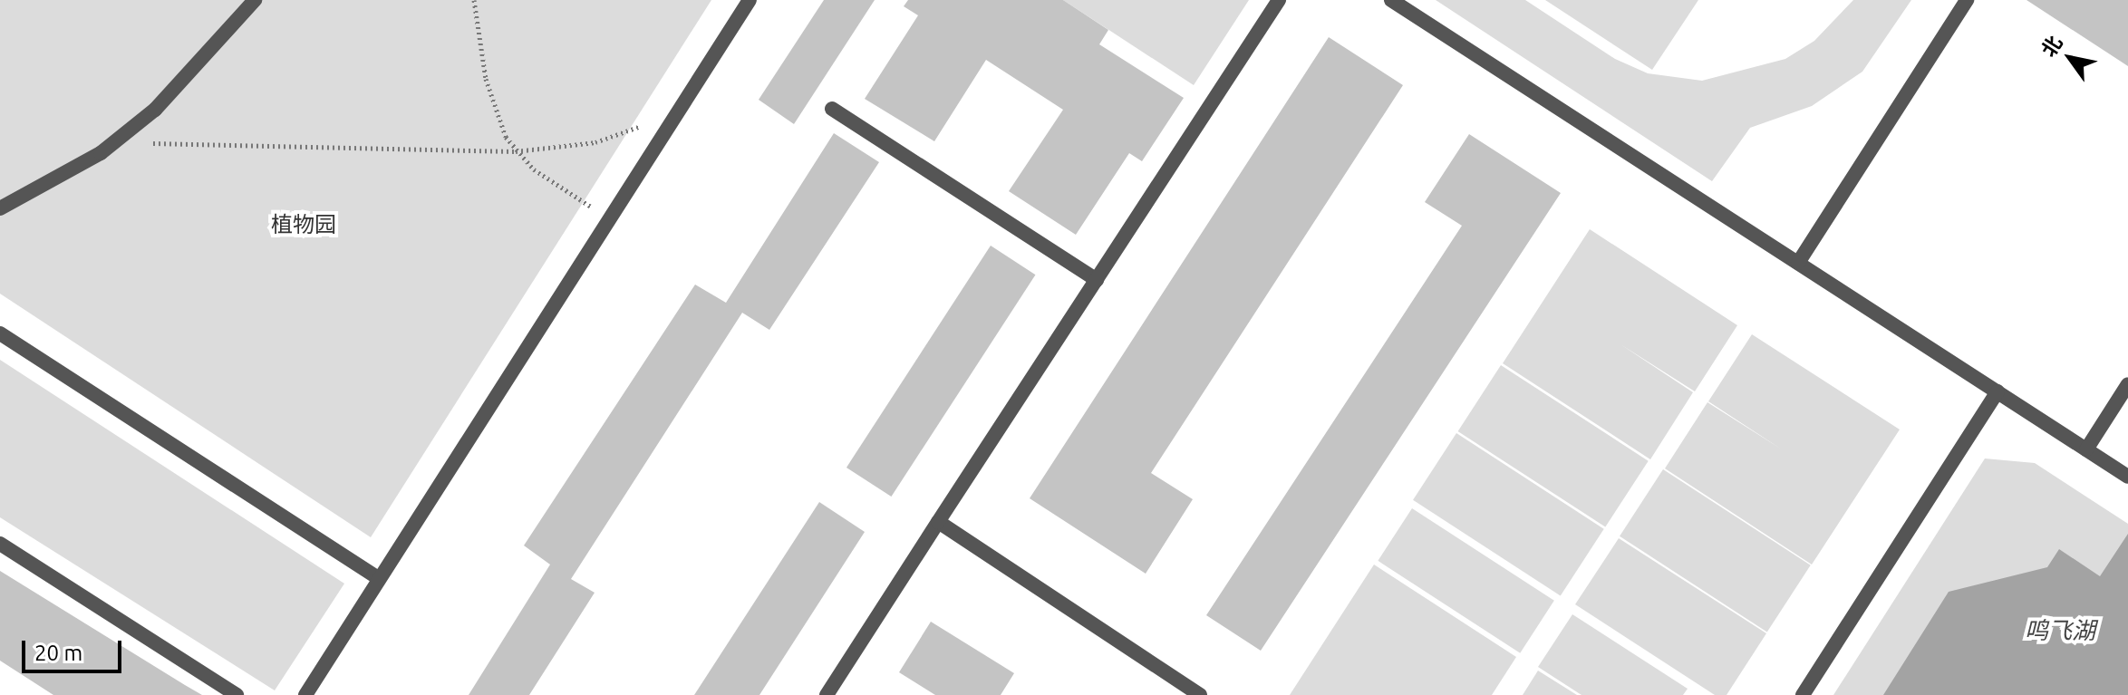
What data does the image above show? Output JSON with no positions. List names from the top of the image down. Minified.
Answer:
{"water":["鸣飞湖"],"parks":["植物园"],"scale_bar":"20 m","north":"top left"}
